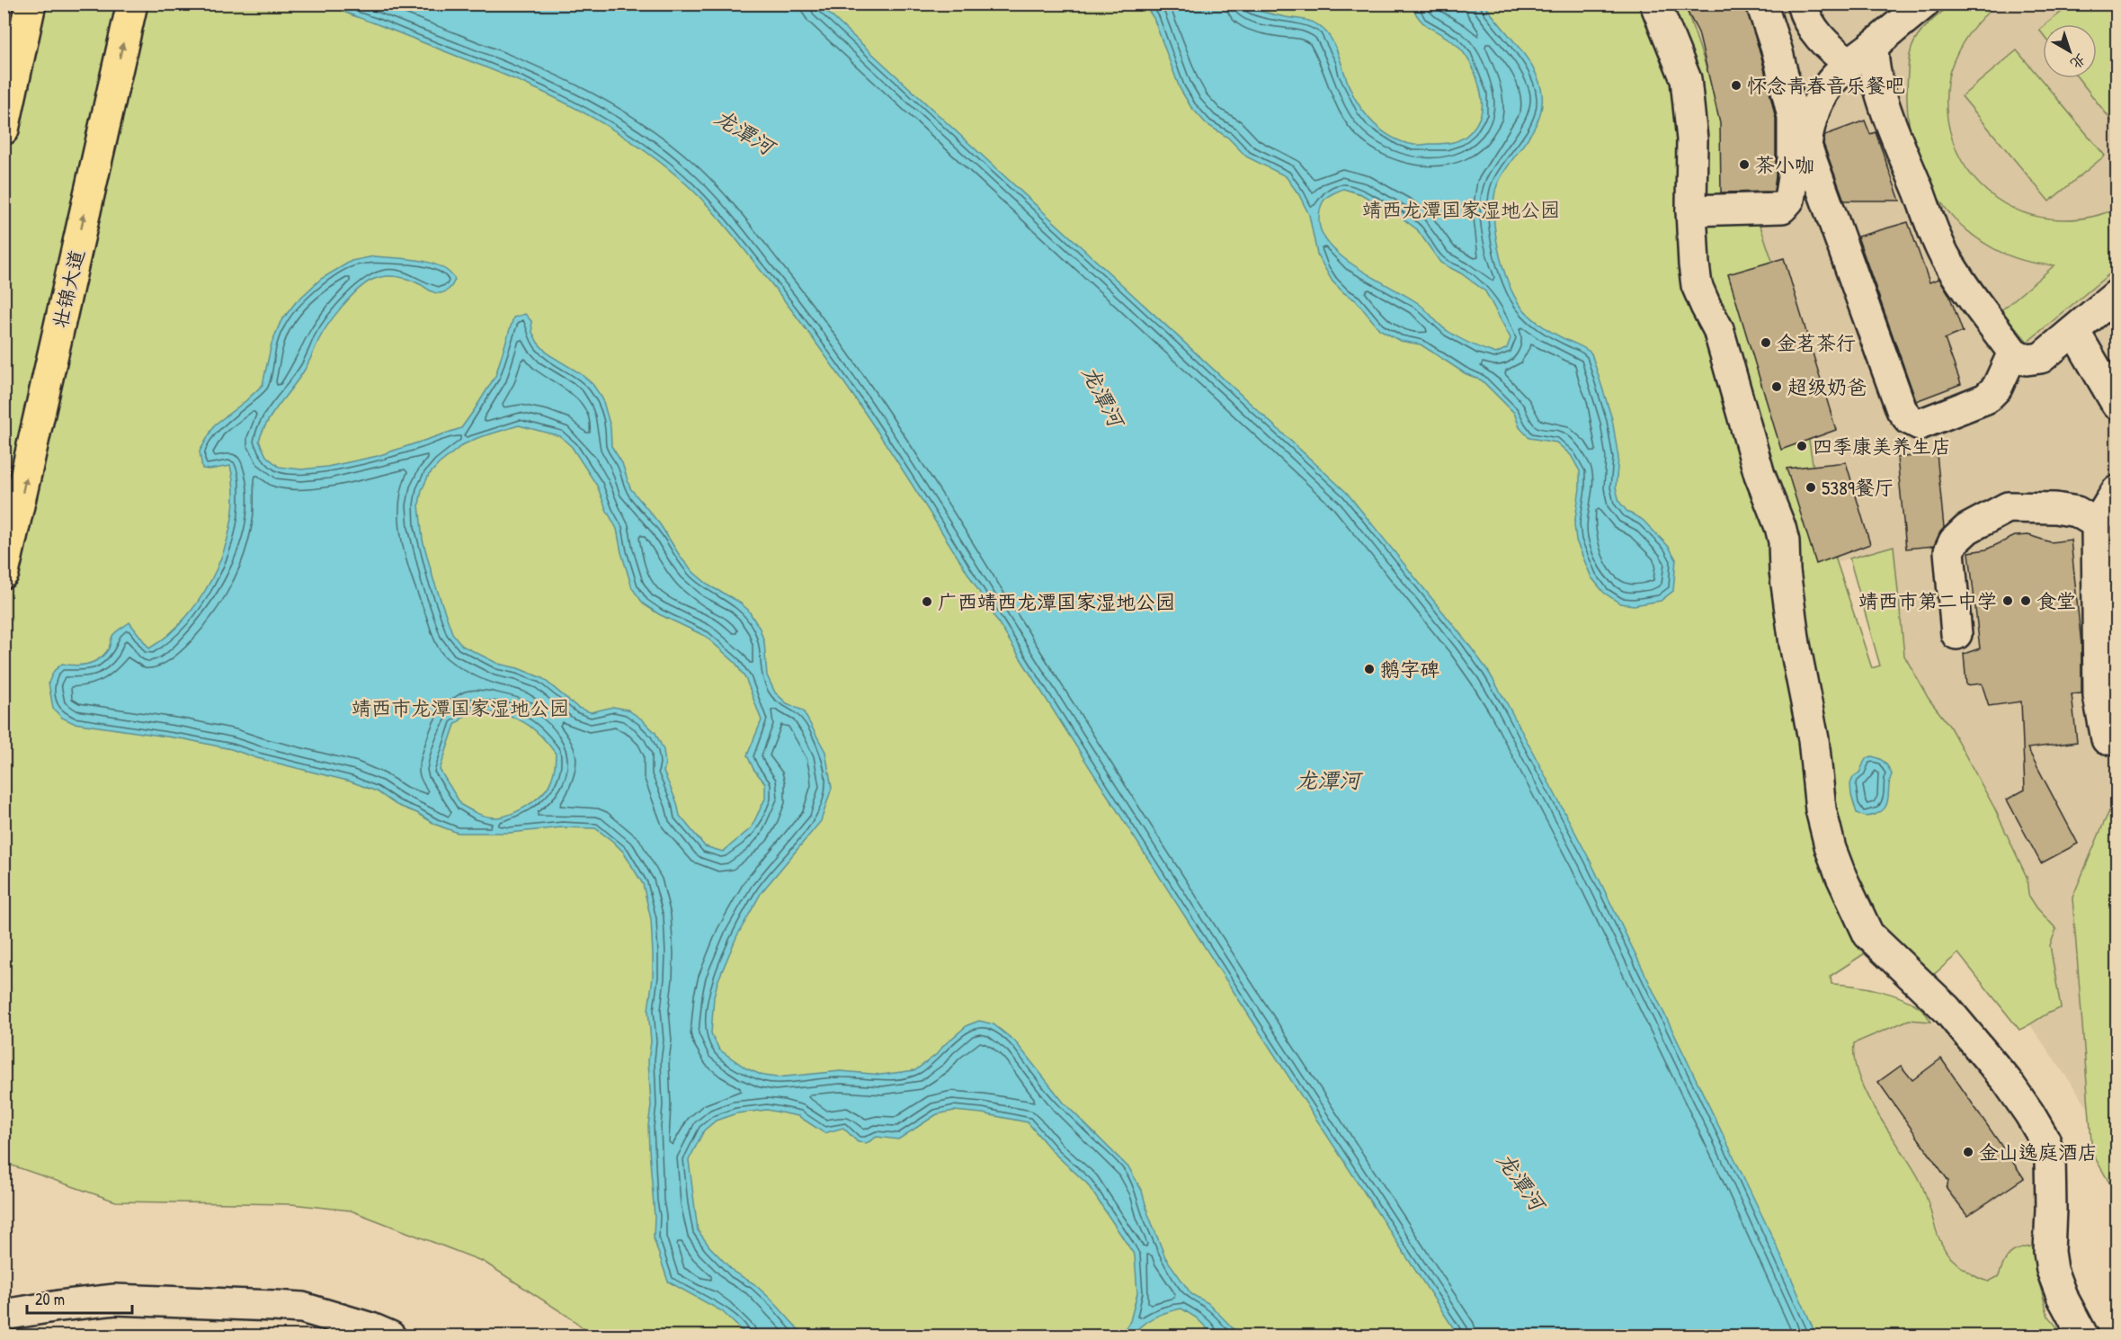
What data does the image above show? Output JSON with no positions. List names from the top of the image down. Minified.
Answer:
{"streets":{"main road":["壮锦大道"]},"one_way":["壮锦大道"],"water":["龙潭河"],"parks":["靖西龙潭国家湿地公园","靖西市龙潭国家湿地公园"],"places":["怀念青春音乐餐吧","茶小咖","金茗茶行","超级奶爸","四季康美养生店","5389餐厅","靖西市第二中学","食堂","广西靖西龙潭国家湿地公园","鹅字碑","金山逸庭酒店"],"scale_bar":"20 m","north":"bottom right"}
